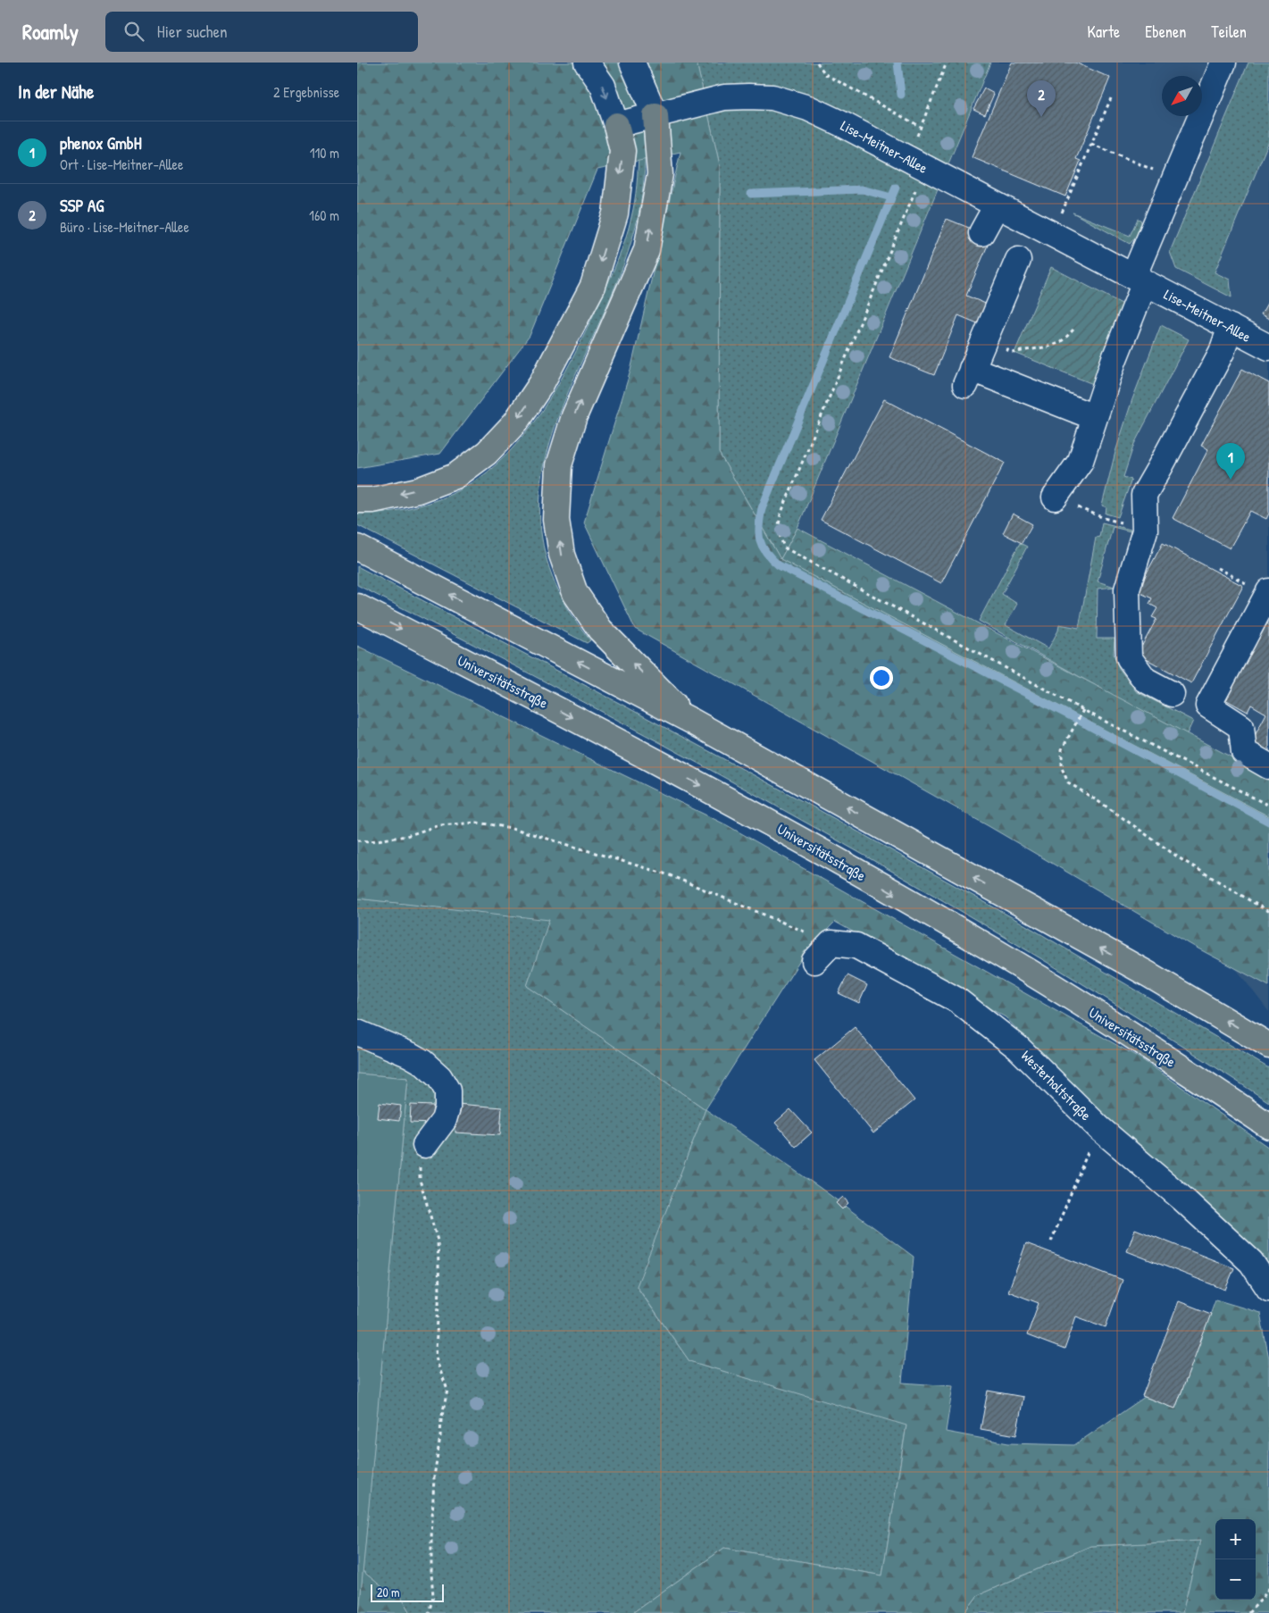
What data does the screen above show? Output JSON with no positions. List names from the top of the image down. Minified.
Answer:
{"streets":{"highway":["Universitätsstraße"],"street":["Lise-Meitner-Allee","Westerholtstraße"]},"scale_bar":"20 m","north":"bottom left","page":{"header":"Roamly","search":"Hier suchen","nav":["Karte","Ebenen","Teilen"],"heading":["In der Nähe","2 Ergebnisse"],"pins":["2","1"],"list":[{"mark":"1","name":"phenox GmbH","note":"Ort · Lise-Meitner-Allee","value":"110 m"},{"mark":"2","name":"SSP AG","note":"Büro · Lise-Meitner-Allee","value":"160 m"}],"map_buttons":["+","−"],"scale":"20 m"}}
